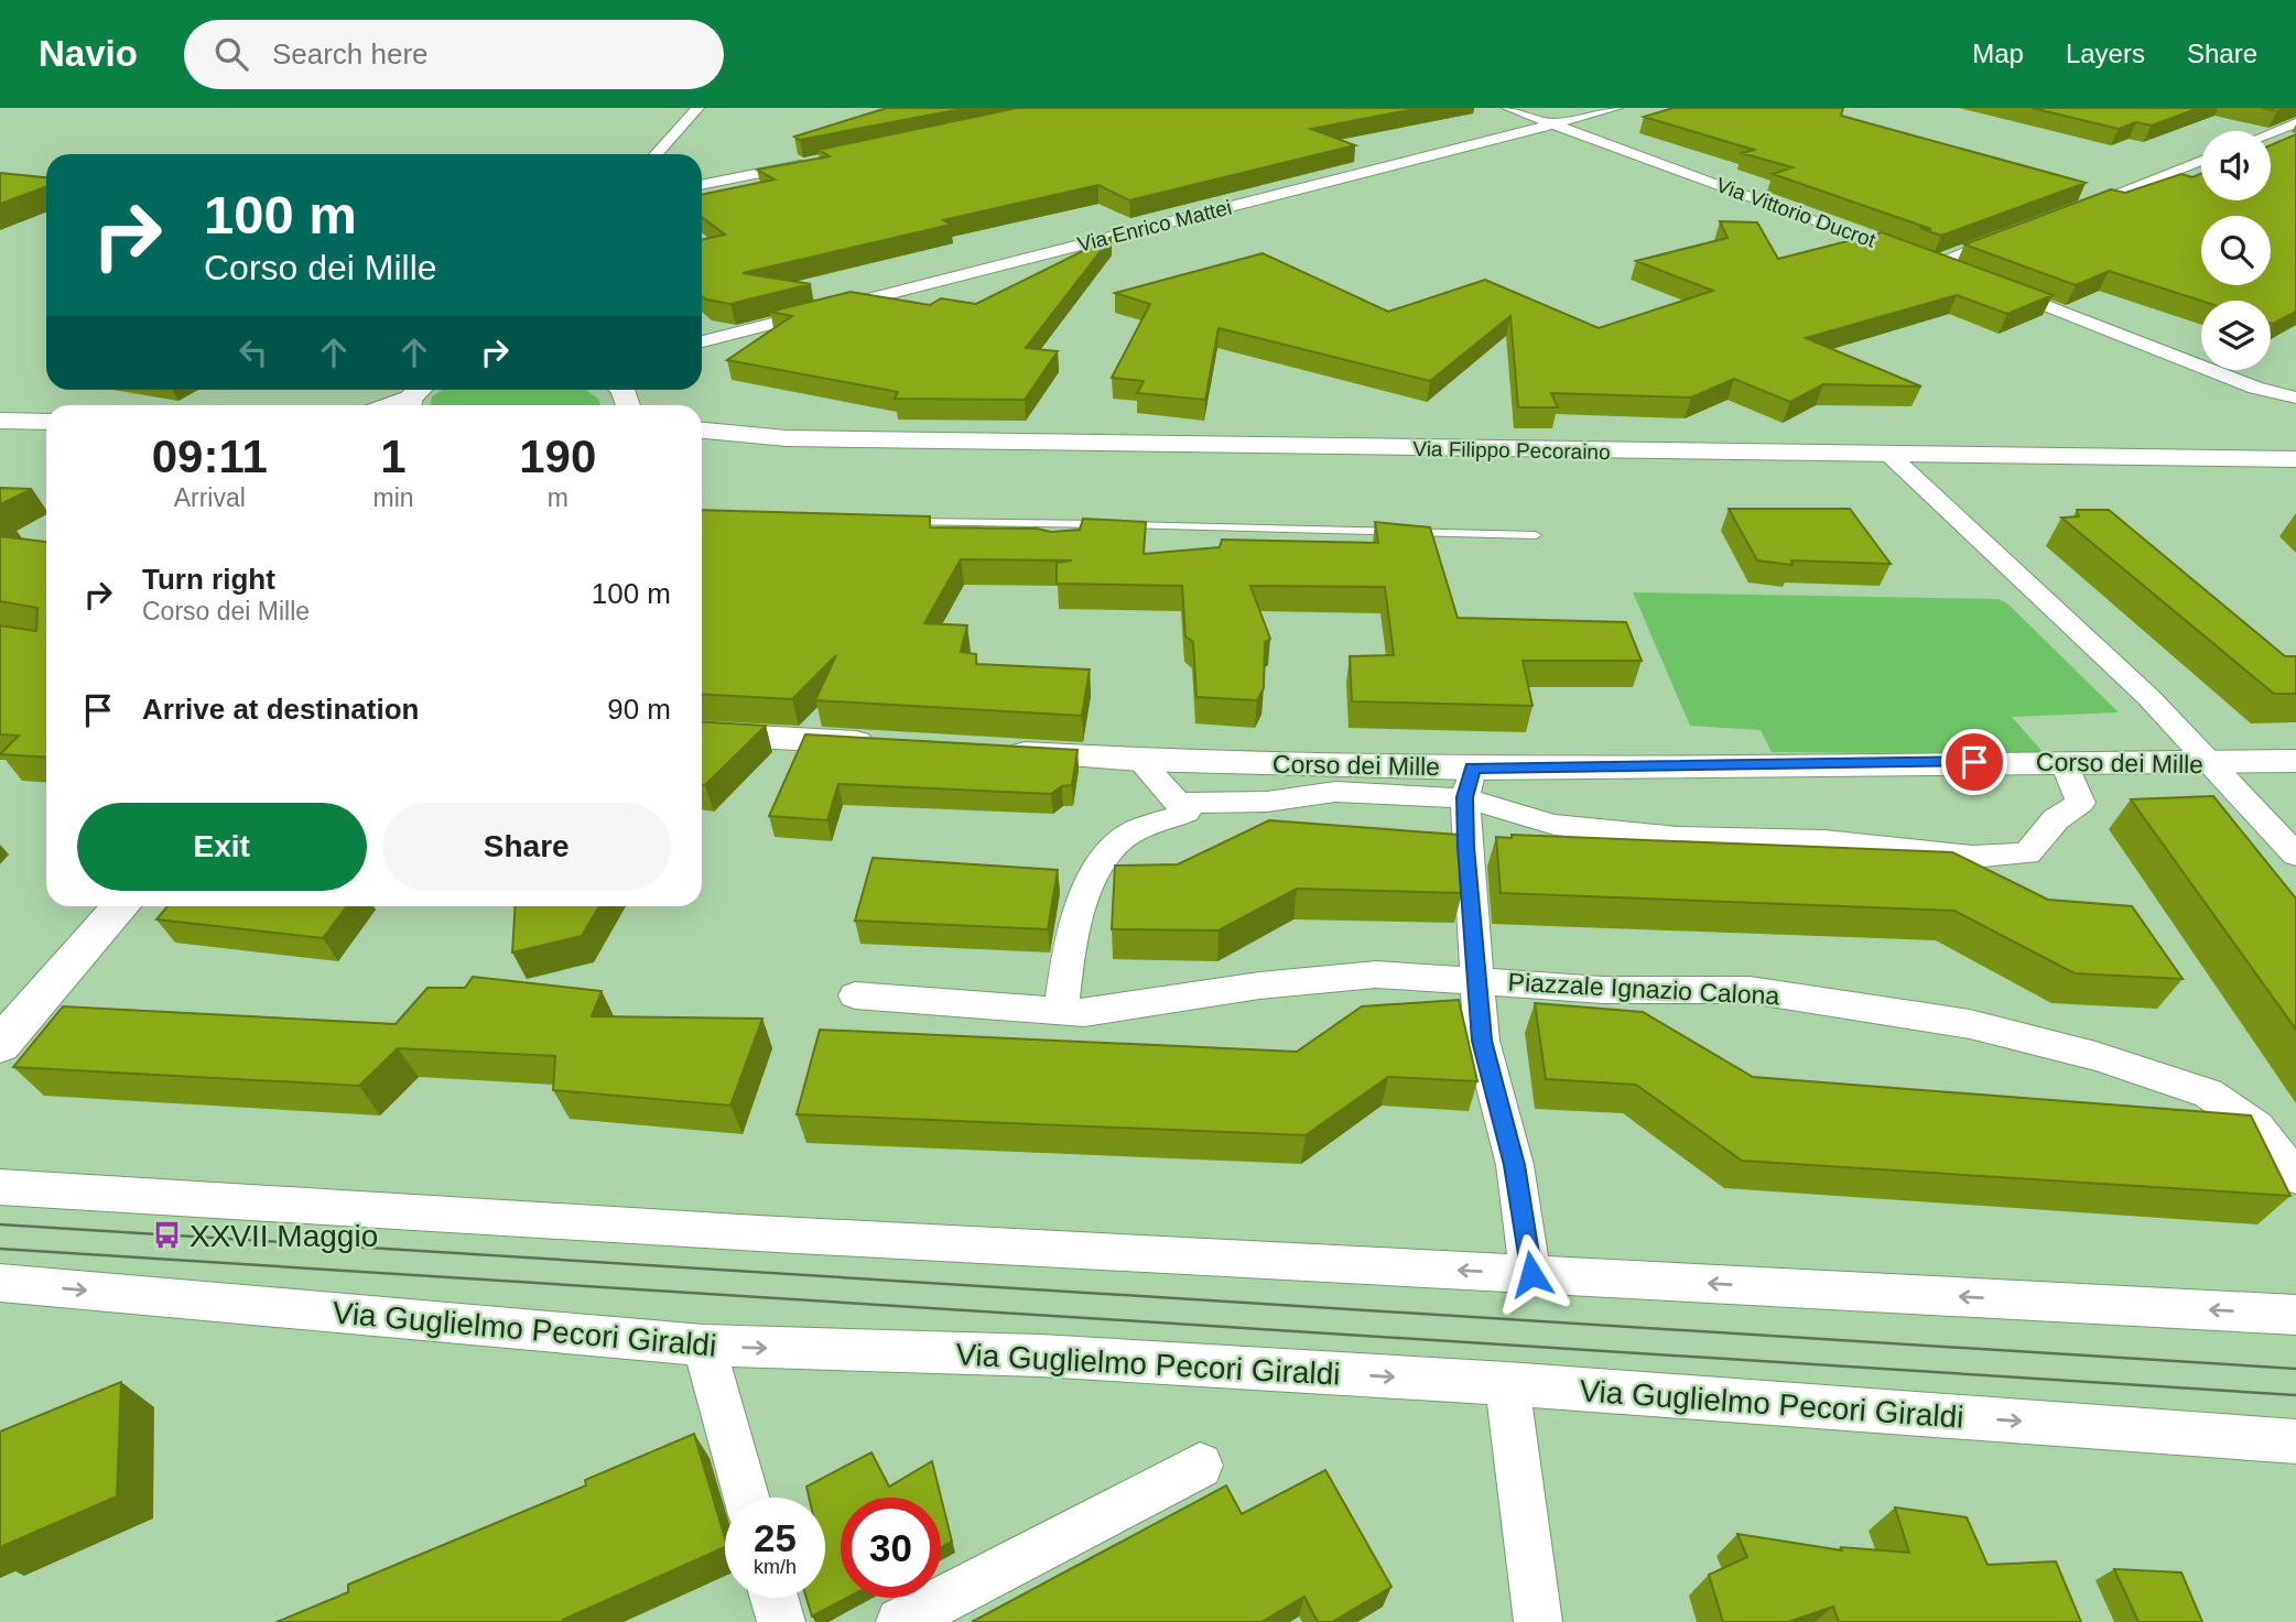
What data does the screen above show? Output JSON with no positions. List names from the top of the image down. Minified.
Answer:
{"streets":{"street":["Via Vittorio Ducrot","Via Enrico Mattei","Via Filippo Pecoraino","Corso dei Mille","Piazzale Ignazio Calona","Via Guglielmo Pecori Giraldi"]},"crossings":[["Via Vittorio Ducrot","Via Enrico Mattei"]],"places":{"bus stop":["XXVII Maggio"]},"page":{"header":"Navio","search":"Search here","nav":["Map","Layers","Share"],"turn":["100 m","Corso dei Mille"],"eta":["09:11","Arrival","1","min","190","m"],"list":[{"name":"Turn right","note":"Corso dei Mille","value":"100 m"},{"name":"Arrive at destination","value":"90 m"}],"buttons":["Exit","Share"],"speed":"25 km/h","limit":"30"}}
